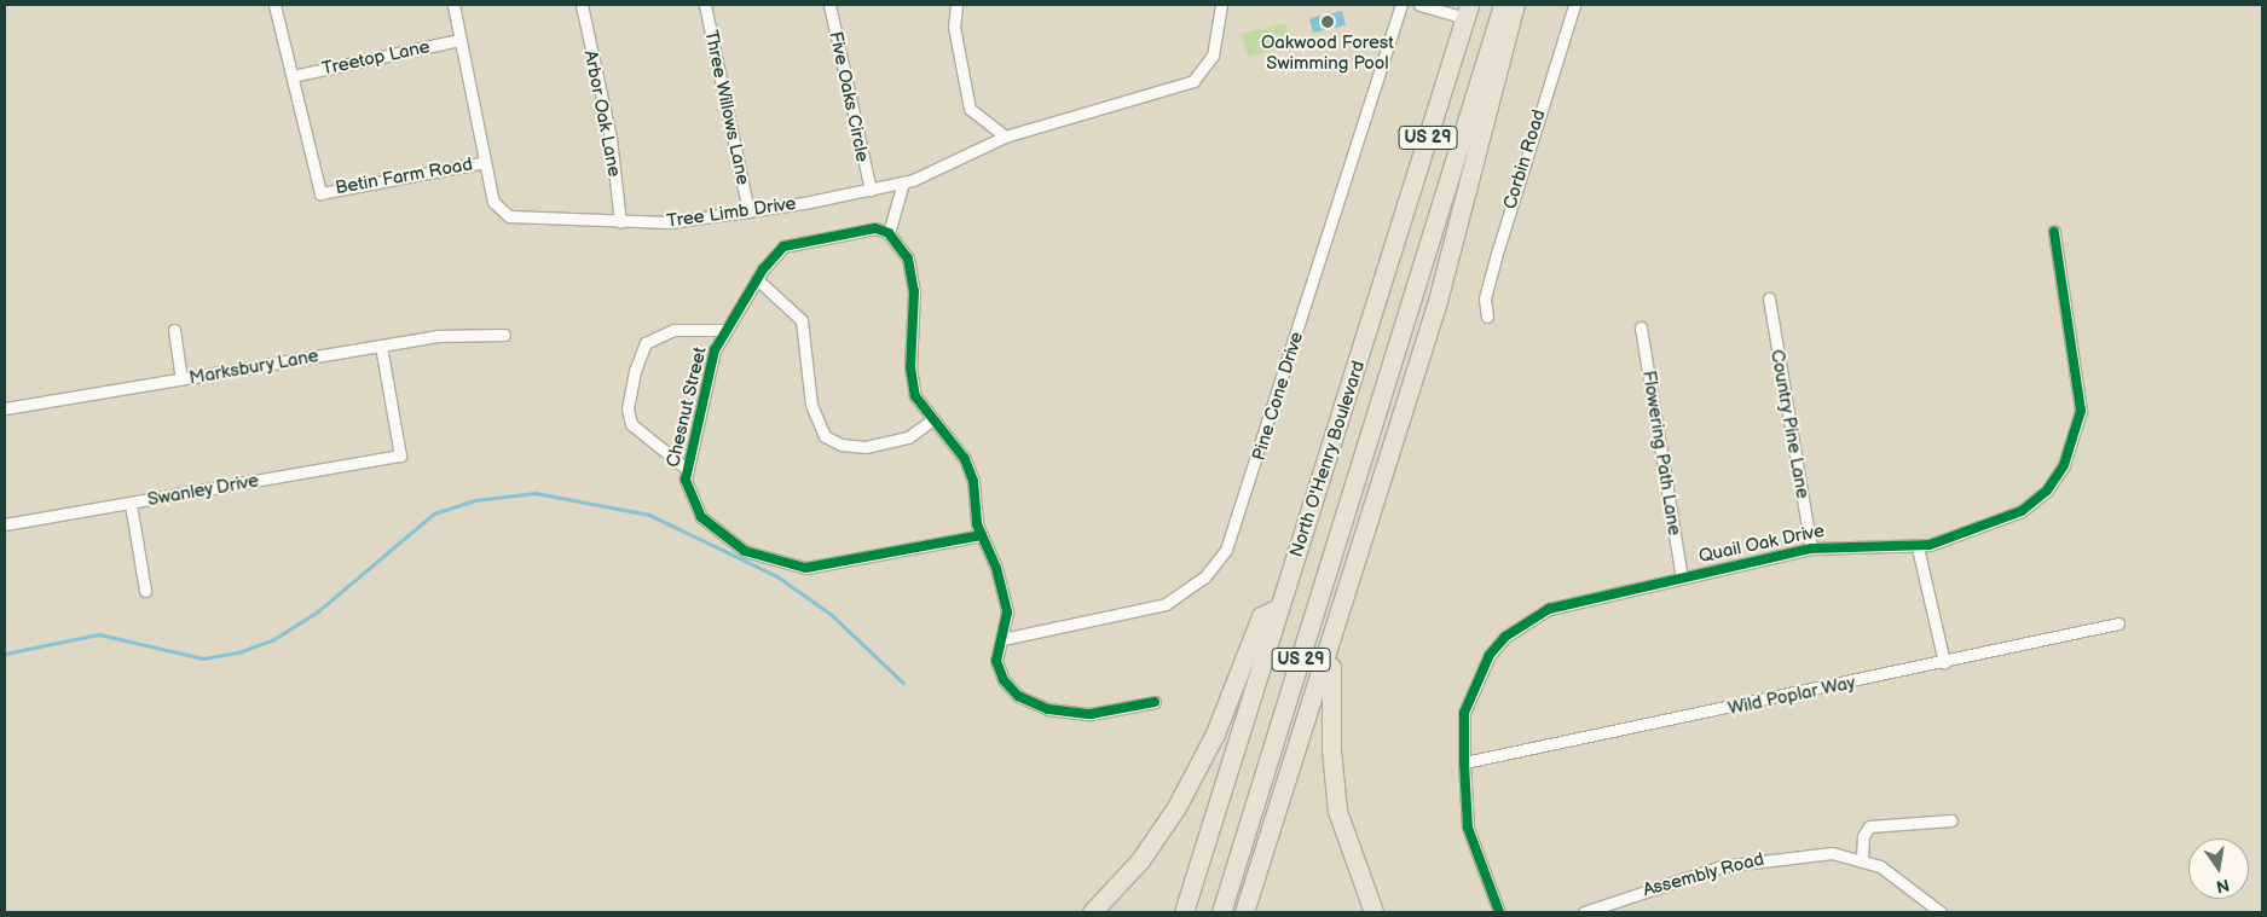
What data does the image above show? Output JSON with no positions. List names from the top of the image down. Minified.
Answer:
{"streets":{"highway":["US 29","North O'Henry Boulevard"],"street":["Treetop Lane","Five Oaks Circle","Three Willows Lane","Arbor Oak Lane","Corbin Road","Betin Farm Road","Tree Limb Drive","Marksbury Lane","Pine Cone Drive","Chesnut Street","Country Pine Lane","Flowering Path Lane","Swanley Drive","Quail Oak Drive","Wild Poplar Way","Assembly Road"]},"crossings":[["Treetop Lane","Betin Farm Road"],["Five Oaks Circle","Tree Limb Drive"],["Three Willows Lane","Tree Limb Drive"],["Arbor Oak Lane","Tree Limb Drive"],["Betin Farm Road","Tree Limb Drive"],["Marksbury Lane","Swanley Drive"],["Country Pine Lane","Quail Oak Drive"],["Flowering Path Lane","Quail Oak Drive"],["Quail Oak Drive","Wild Poplar Way"]],"places":["Oakwood Forest Swimming Pool"],"north":"bottom"}
